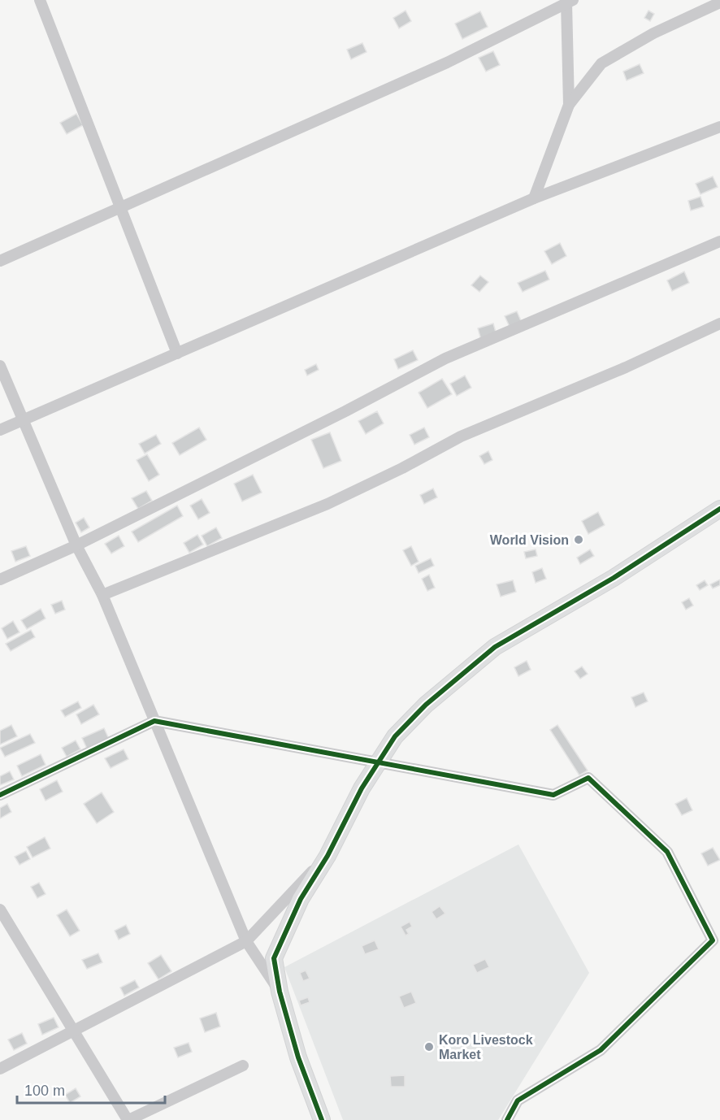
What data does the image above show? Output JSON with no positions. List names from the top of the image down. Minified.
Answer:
{"places":["World Vision","Koro Livestock Market"],"scale_bar":"100 m"}
